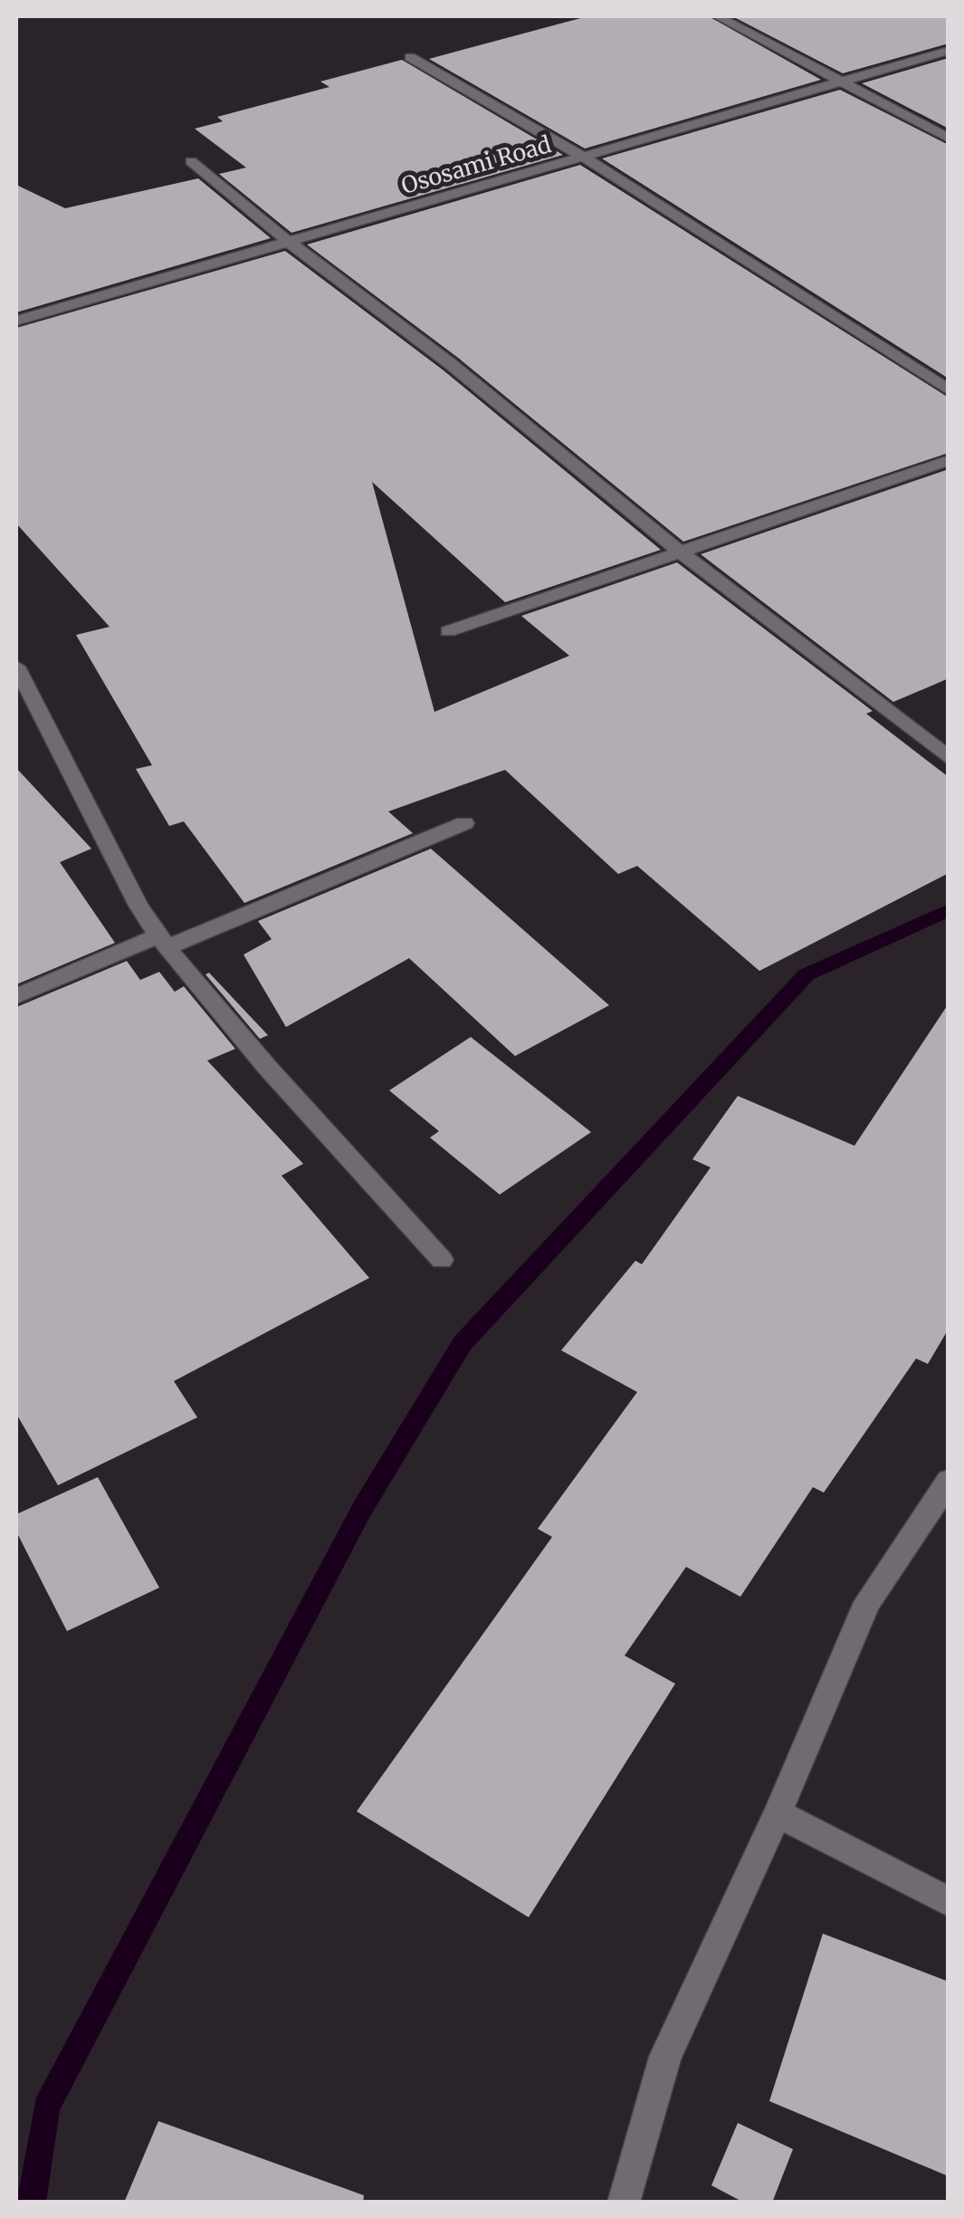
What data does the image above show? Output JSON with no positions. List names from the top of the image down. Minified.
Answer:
{"streets":{"street":["Ososami Road"]}}
